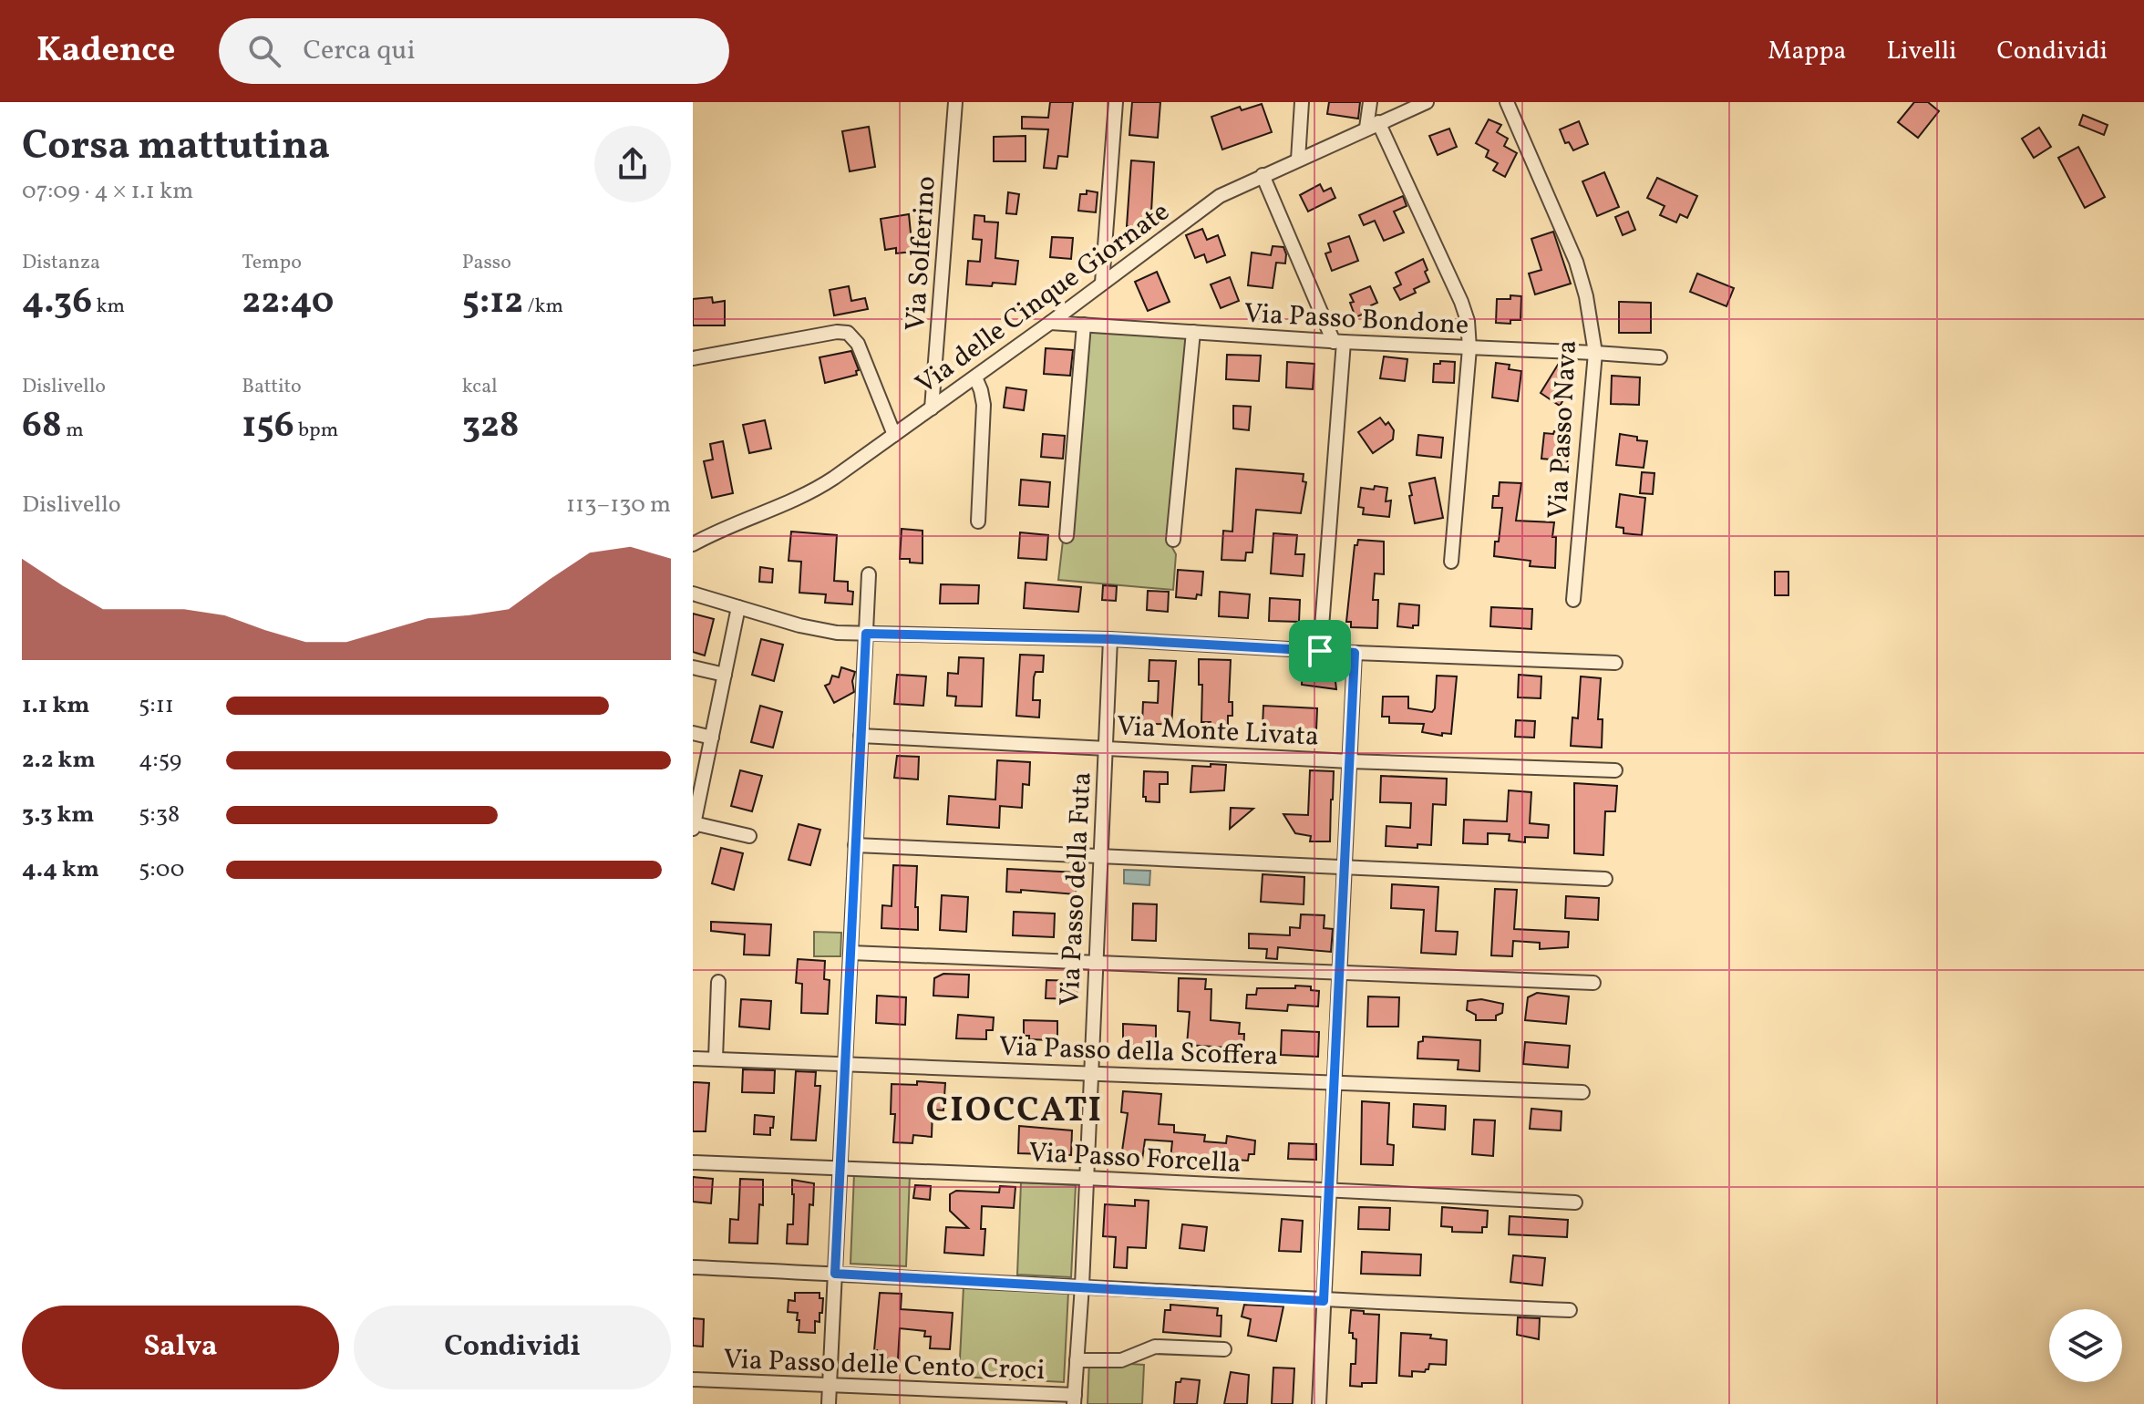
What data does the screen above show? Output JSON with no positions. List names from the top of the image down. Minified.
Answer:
{"streets":{"street":["Via Solferino","Via delle Cinque Giornate","Via Passo Bondone","Via Passo Nava","Via Monte Livata","Via Passo della Futa","Via Passo della Scoffera","Via Passo Forcella","Via Passo delle Cento Croci"]},"crossings":[["Via Solferino","Via delle Cinque Giornate"],["Via delle Cinque Giornate","Via Passo Bondone"],["Via Passo Bondone","Via Passo Nava"],["Via Monte Livata","Via Passo della Futa"],["Via Passo della Futa","Via Passo della Scoffera"],["Via Passo della Futa","Via Passo Forcella"],["Via Passo della Futa","Via Passo delle Cento Croci"]],"districts":["CIOCCATI"],"page":{"header":"Kadence","search":"Cerca qui","nav":["Mappa","Livelli","Condividi"],"heading":["Corsa mattutina","07:09 · 4 × 1.1 km"],"stats":[["Distanza","4.36 km"],["Tempo","22:40"],["Passo","5:12 /km"],["Dislivello","68 m"],["Battito","156 bpm"],["kcal","328"]],"chart":["Dislivello","113–130 m"],"list":[{"name":"1.1 km","note":"5:11"},{"name":"2.2 km","note":"4:59"},{"name":"3.3 km","note":"5:38"},{"name":"4.4 km","note":"5:00"}],"buttons":["Salva","Condividi"]}}
